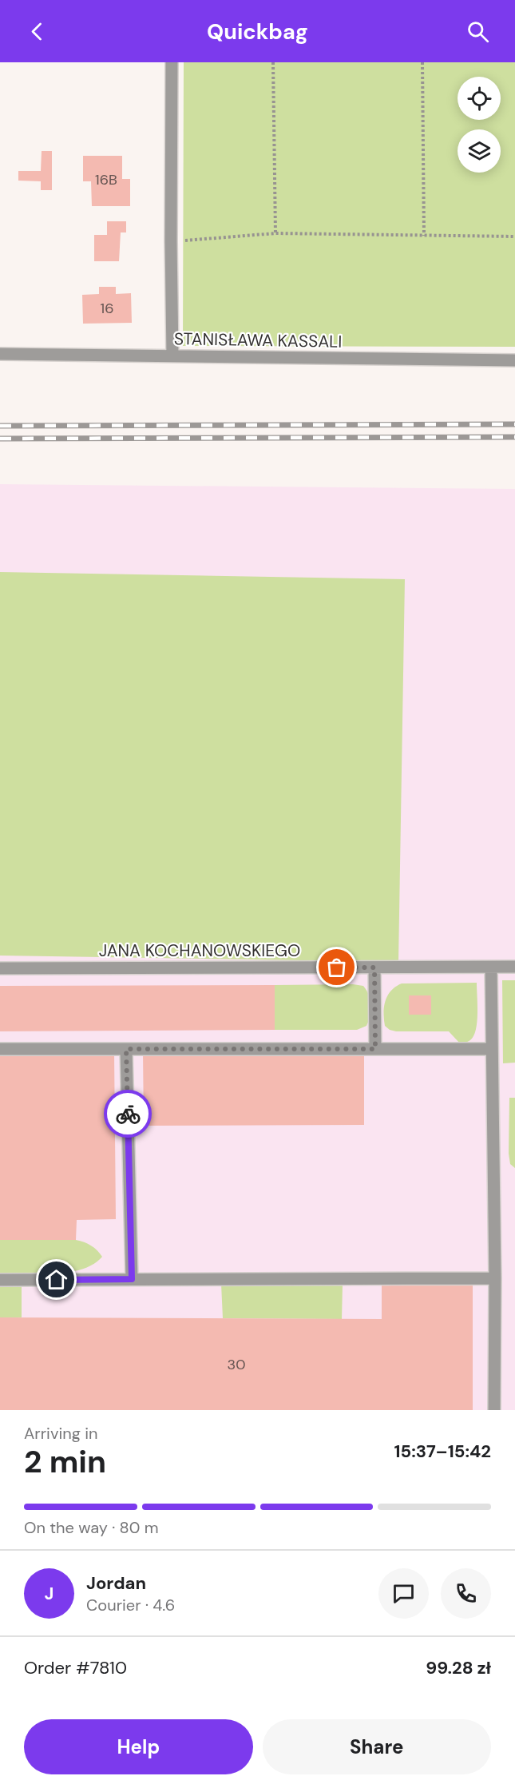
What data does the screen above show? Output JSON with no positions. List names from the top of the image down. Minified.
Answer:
{"streets":{"street":["STANISŁAWA KASSALI","JANA KOCHANOWSKIEGO"]},"house_numbers":["16B","16","30"],"page":{"header":"Quickbag","heading":["2 min","Arriving in","15:37–15:42"],"panel":["Jordan","Courier · 4.6","Order #7810","99.28 zł"],"bar":"On the way · 80 m","round":"J","buttons":["Help","Share"]}}
